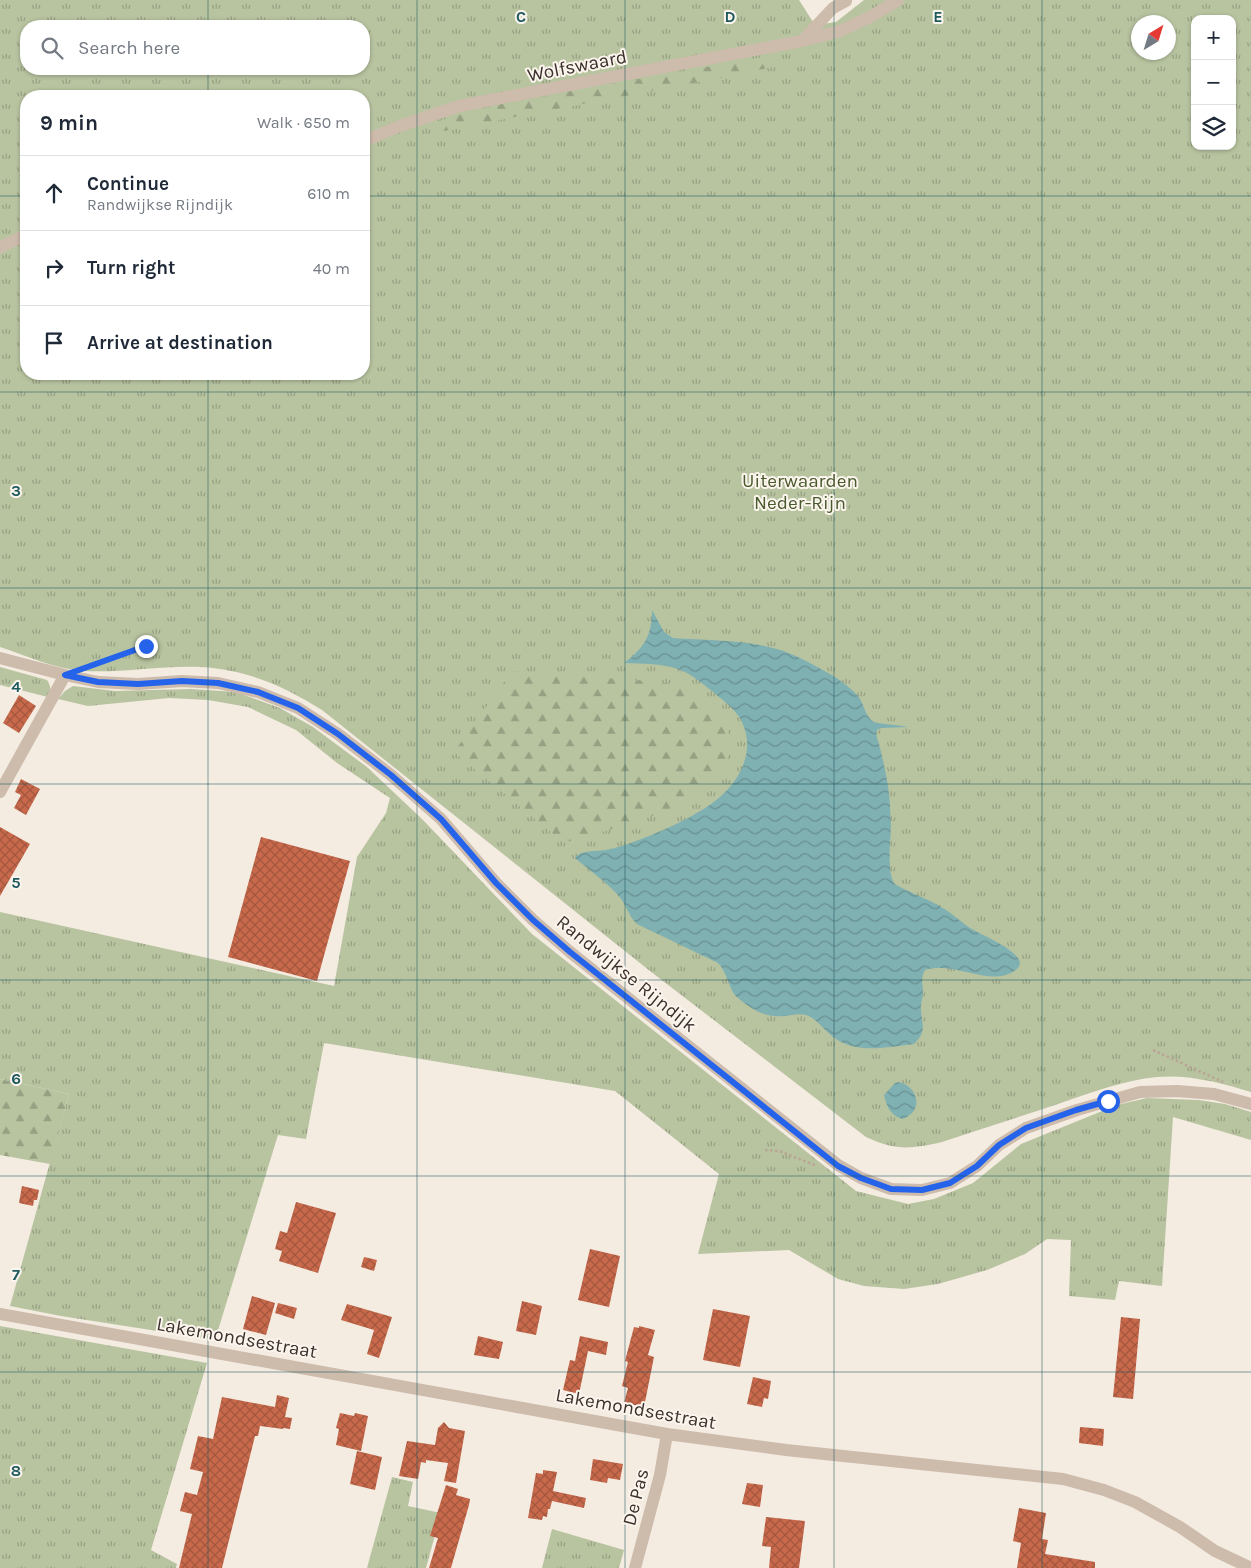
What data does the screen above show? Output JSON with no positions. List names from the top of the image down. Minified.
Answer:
{"streets":{"street":["Wolfswaard","Randwijkse Rijndijk","Lakemondsestraat","De Pas"]},"crossings":[["Lakemondsestraat","De Pas"]],"parks":["Uiterwaarden Neder-Rijn"],"north":"top right","page":{"map_buttons":["+","−"],"search":"Search here","heading":["9 min","Walk · 650 m"],"list":[["Continue","Randwijkse Rijndijk","610 m"],["Turn right","40 m"],"Arrive at destination"]},"grid":{"columns":["C","D","E"],"rows":["3","4","5","6","7","8"]}}
